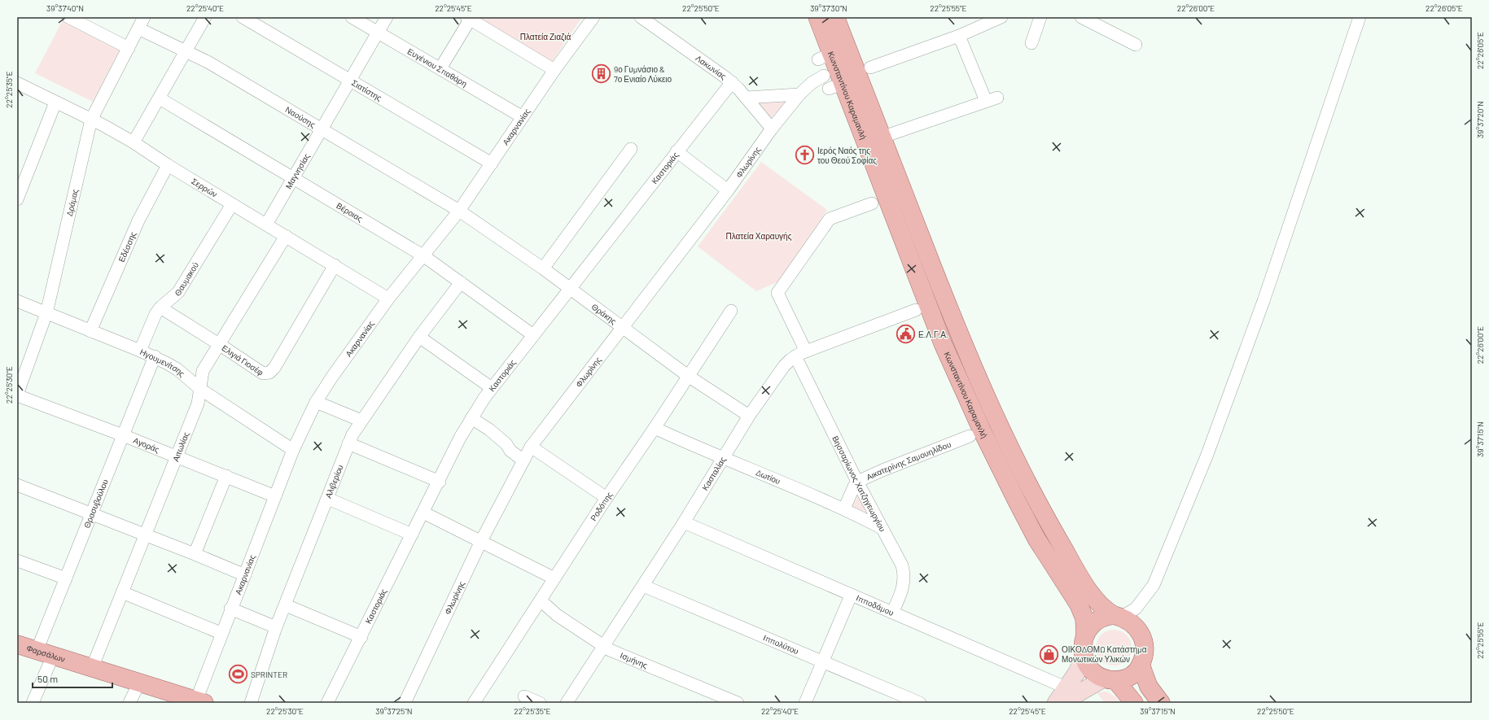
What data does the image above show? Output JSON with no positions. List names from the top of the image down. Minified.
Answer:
{"streets":{"main road":["Κωνσταντίνου Καραμανλή","Φαρσάλων"],"street":["Ευγένιου Σπαθάρη","Λακωνίας","Σιατίστης","Ναούσης","Ακαρνανίας","Φλωρίνης","Καστοριάς","Μαγνησίας","Σερρών","Δράμας","Βέροιας","Εδέσσης","Θαυμακού","Θράκης","Ελιγιά Γιοσέφ","Ηγουμενίτσης","Αγοράς","Αιτωλίας","Αικατερίνης Σαμουηλίδου","Κασταλίας","Δωτίου","Αλιβερίου","Βησσαρίωνος Χατζηγεωργίου","Θρασυβούλου","Ροδόπης","Ιπποδάμου","Ιππολύτου","Ισμήνης"]},"crossings":[["Ευγένιου Σπαθάρη","Ακαρνανίας"],["Ευγένιου Σπαθάρη","Μαγνησίας"],["Λακωνίας","Φλωρίνης"],["Λακωνίας","Καστοριάς"],["Σιατίστης","Ακαρνανίας"],["Σιατίστης","Μαγνησίας"],["Ναούσης","Ακαρνανίας"],["Ναούσης","Μαγνησίας"],["Ναούσης","Δράμας"],["Ναούσης","Θράκης"],["Ακαρνανίας","Σερρών"],["Ακαρνανίας","Βέροιας"],["Ακαρνανίας","Θράκης"],["Ακαρνανίας","Ηγουμενίτσης"],["Ακαρνανίας","Αγοράς"],["Ακαρνανίας","Φαρσάλων"],["Φλωρίνης","Θράκης"],["Καστοριάς","Βέροιας"],["Καστοριάς","Θράκης"],["Μαγνησίας","Σερρών"],["Μαγνησίας","Βέροιας"],["Σερρών","Δράμας"],["Σερρών","Εδέσσης"],["Σερρών","Θαυμακού"],["Σερρών","Ελιγιά Γιοσέφ"],["Σερρών","Αιτωλίας"],["Δράμας","Ηγουμενίτσης"],["Δράμας","Αγοράς"],["Βέροιας","Αλιβερίου"],["Εδέσσης","Ηγουμενίτσης"],["Θαυμακού","Ελιγιά Γιοσέφ"],["Θαυμακού","Ηγουμενίτσης"],["Θράκης","Κασταλίας"],["Θράκης","Ροδόπης"],["Ελιγιά Γιοσέφ","Αιτωλίας"],["Ηγουμενίτσης","Αιτωλίας"],["Ηγουμενίτσης","Θρασυβούλου"],["Αγοράς","Αιτωλίας"],["Αγοράς","Θρασυβούλου"],["Αιτωλίας","Φαρσάλων"],["Αικατερίνης Σαμουηλίδου","Δωτίου"],["Αικατερίνης Σαμουηλίδου","Βησσαρίωνος Χατζηγεωργίου"],["Κασταλίας","Δωτίου"],["Κασταλίας","Βησσαρίωνος Χατζηγεωργίου"],["Κασταλίας","Ιπποδάμου"],["Κασταλίας","Ιππολύτου"],["Κασταλίας","Ισμήνης"],["Δωτίου","Βησσαρίωνος Χατζηγεωργίου"],["Δωτίου","Ροδόπης"],["Βησσαρίωνος Χατζηγεωργίου","Ιπποδάμου"],["Θρασυβούλου","Φαρσάλων"],["Ροδόπης","Ισμήνης"]],"parks":["Πλατεία Ζιαζιά","Πλατεία Χαραυγής"],"places":{"building":["9ο Γυμνάσιο & 7ο Ενιαίο Λύκειο"],"church":["Ιερός Ναός της του Θεού Σοφίας"],"public building":["Ε.Λ.Γ.Α."],"shop":["ΟΙΚΟΔΟΜΩ Κατάστημα Μονωτικών Υλικών"],"sports":["SPRINTER"]},"scale_bar":"50 m","coordinates":["39°37'40\"N","22°25'40\"E","22°25'45\"E","22°25'50\"E","39°37'30\"N","22°25'55\"E","22°26'00\"E","22°26'05\"E","22°25'35\"E","39°37'20\"N","22°25'30\"E","39°37'15\"N","39°37'25\"N"]}
